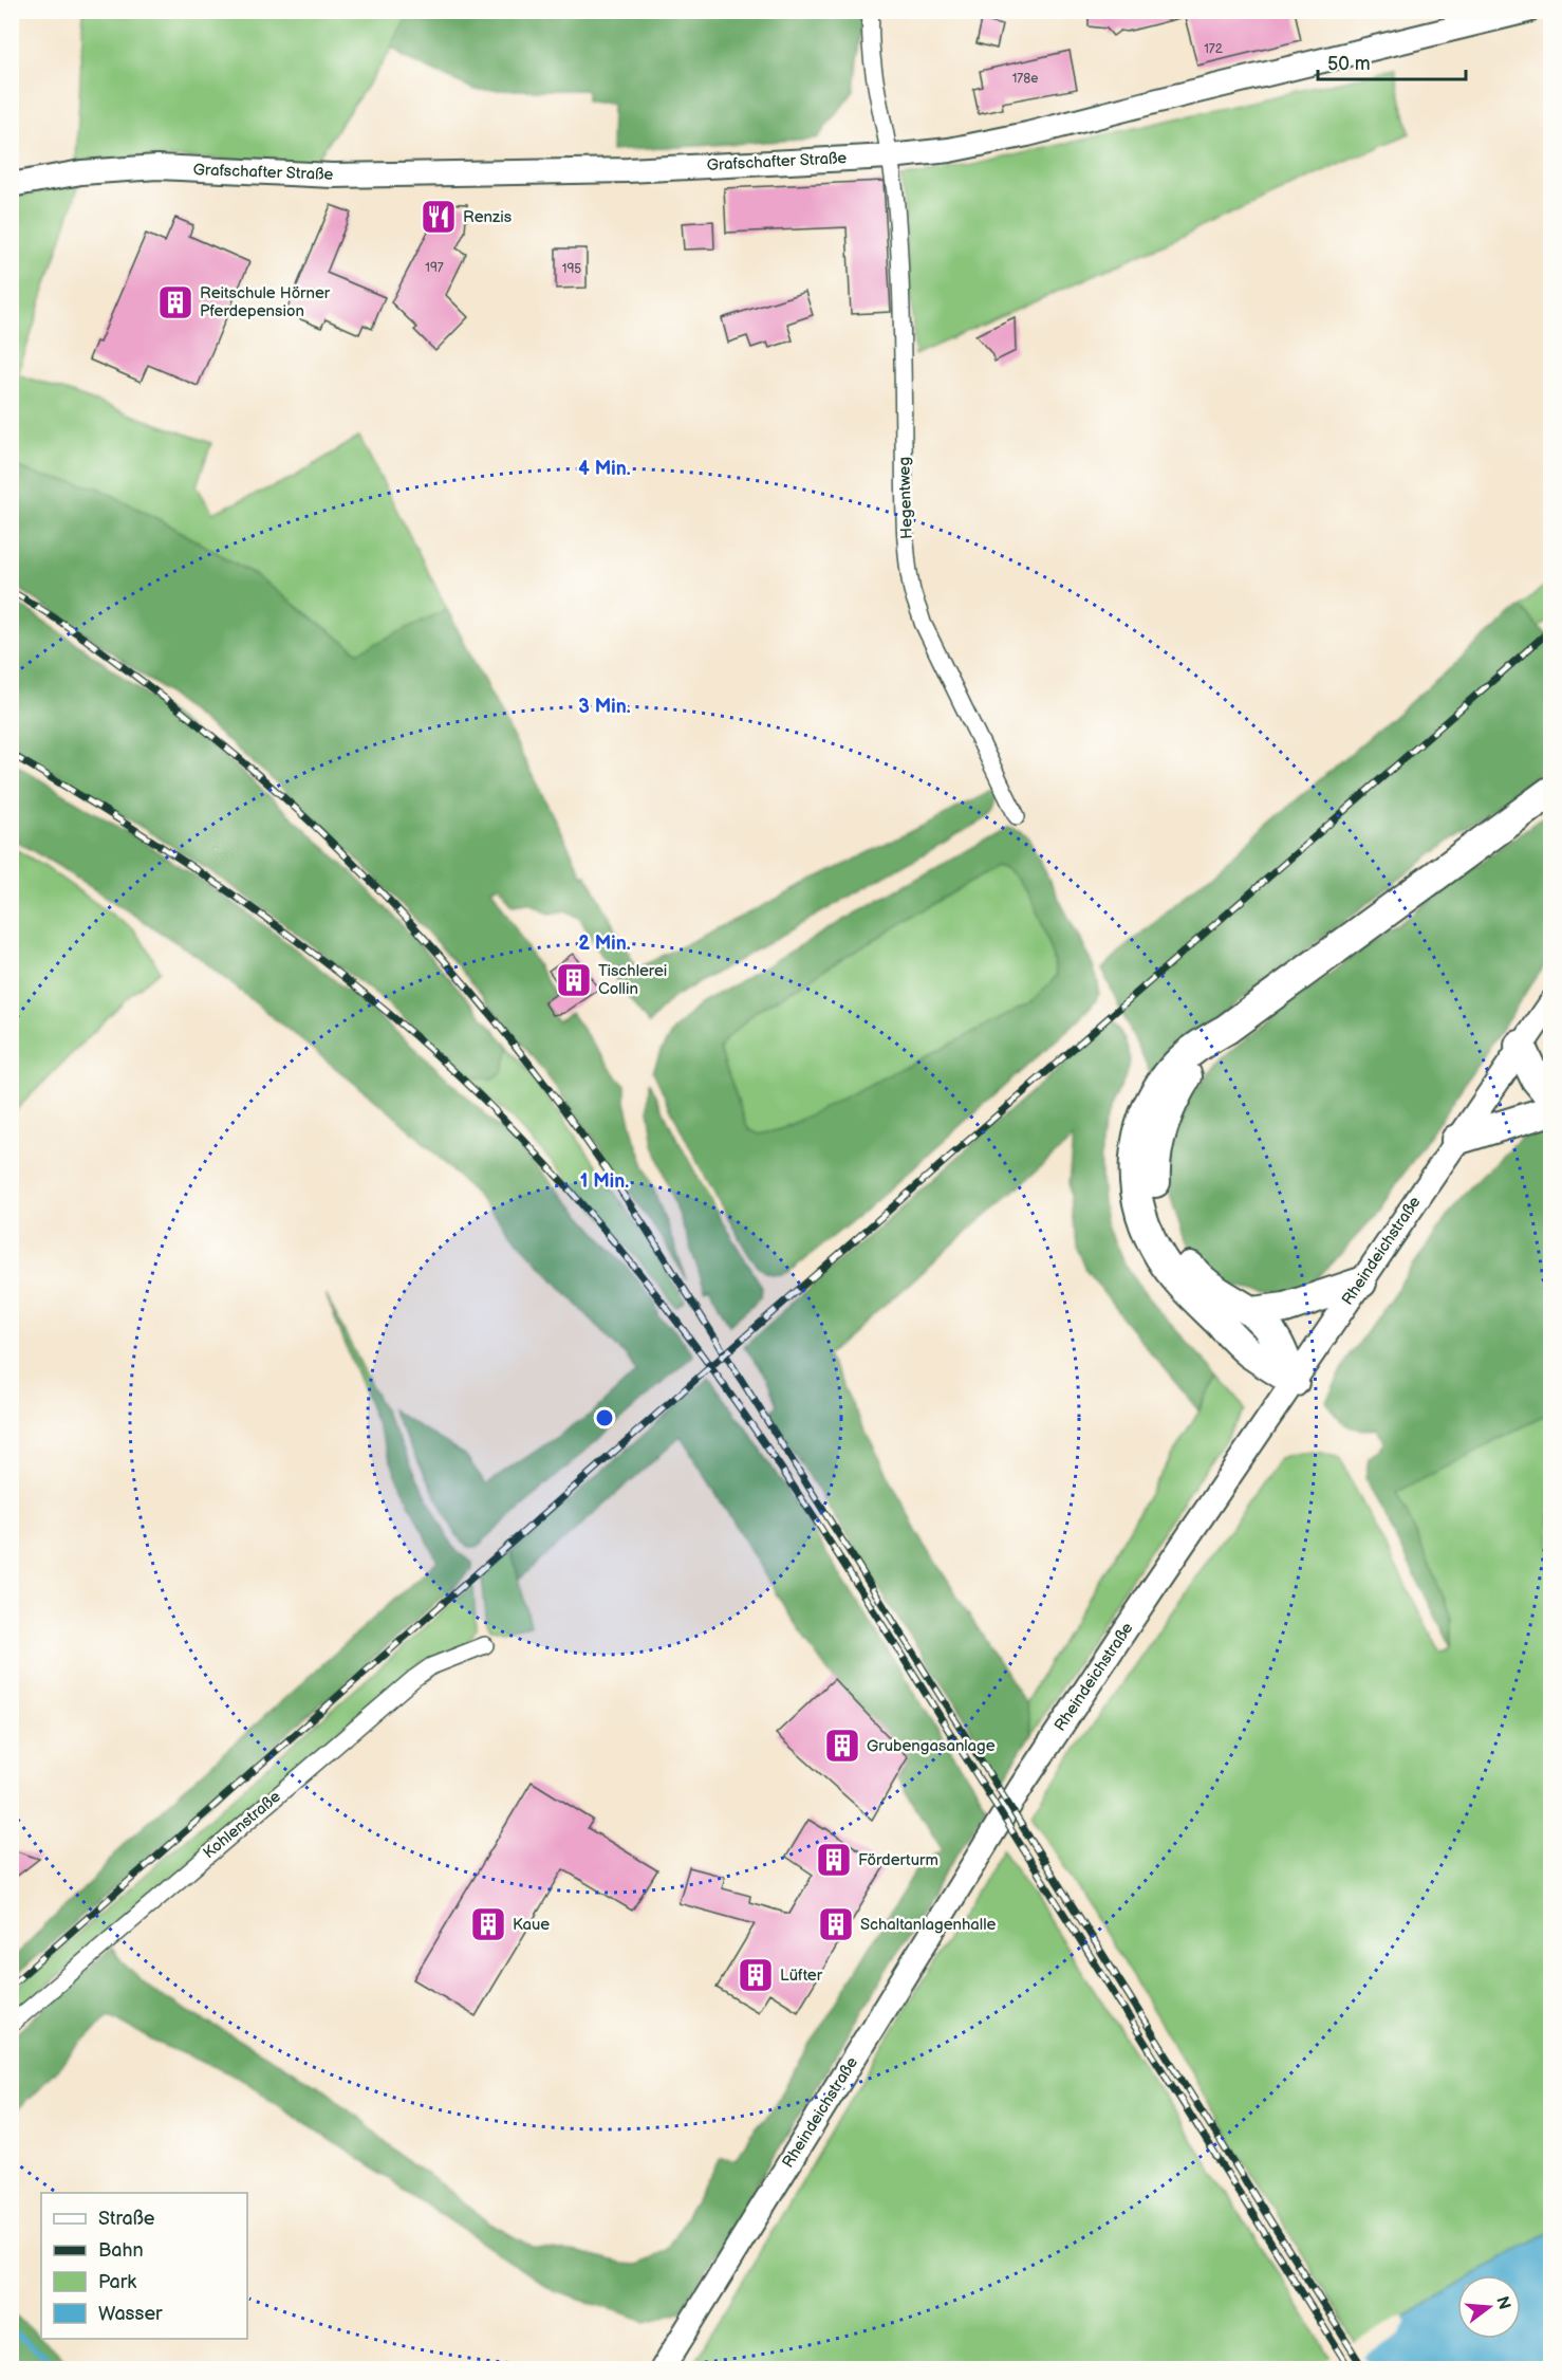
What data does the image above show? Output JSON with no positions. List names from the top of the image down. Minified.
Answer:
{"streets":{"main road":["Grafschafter Straße","Rheindeichstraße"],"street":["Hegentweg","Kohlenstraße"]},"crossings":[["Grafschafter Straße","Hegentweg"]],"places":{"restaurant":["Renzis"],"building":["Reitschule Hörner Pferdepension","Tischlerei Collin","Grubengasanlage","Förderturm","Kaue","Schaltanlagenhalle","Lüfter"]},"house_numbers":["172","178e","197","195"],"legend":["Straße","Bahn","Park","Wasser"],"scale_bar":"50 m","north":"right","rings":["4 Min.","3 Min.","2 Min.","1 Min."]}
